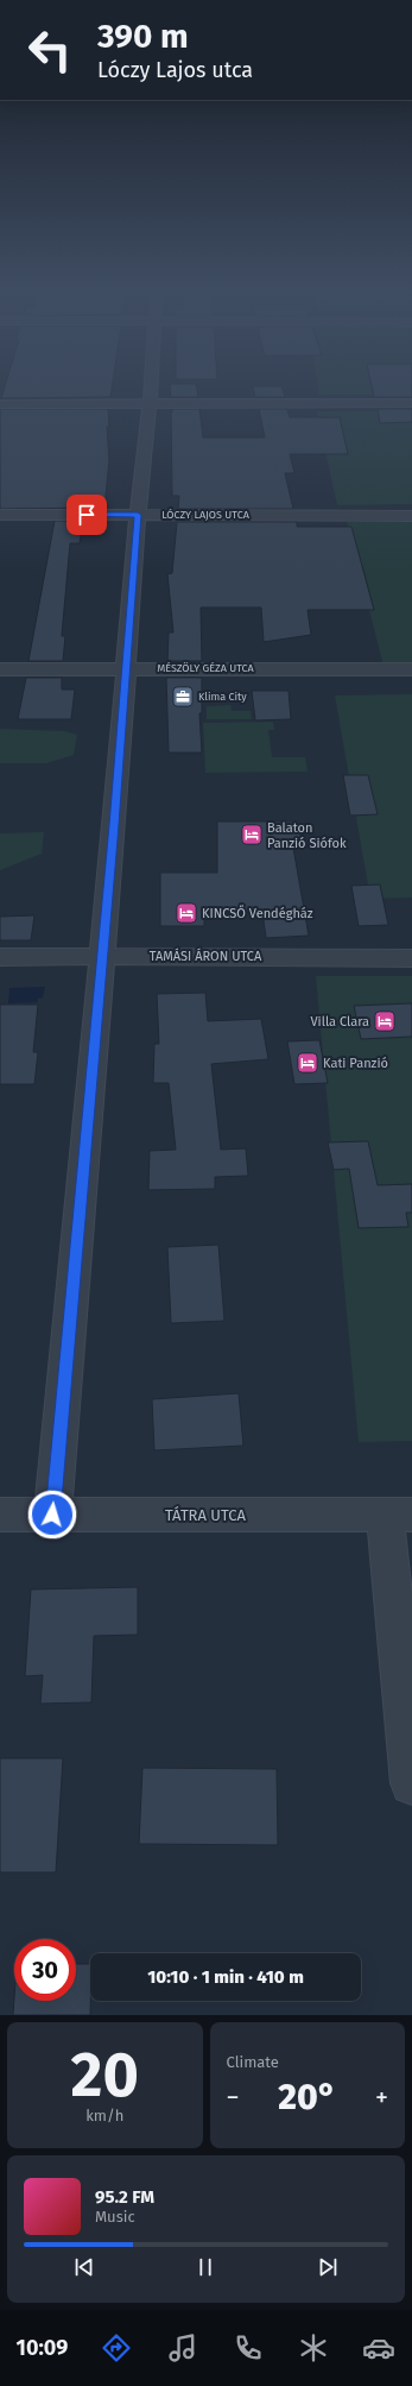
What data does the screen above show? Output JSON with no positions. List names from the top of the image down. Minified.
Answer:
{"streets":{"street":["LÓCZY LAJOS UTCA","MÉSZÖLY GÉZA UTCA","TAMÁSI ÁRON UTCA","TÁTRA UTCA"]},"places":{"office":["Klima City"],"hotel":["Balaton Panzió Siófok","KINCSŐ Vendégház","Villa Clara","Kati Panzió"]},"page":{"turn":["390 m","Lóczy Lajos utca"],"limit":"30","trip":"10:10 · 1 min · 410 m","tile":[["20","km/h"],"Climate"],"heat":["−","20°","+"],"song":["95.2 FM","Music"],"tabs":"10:09"}}
